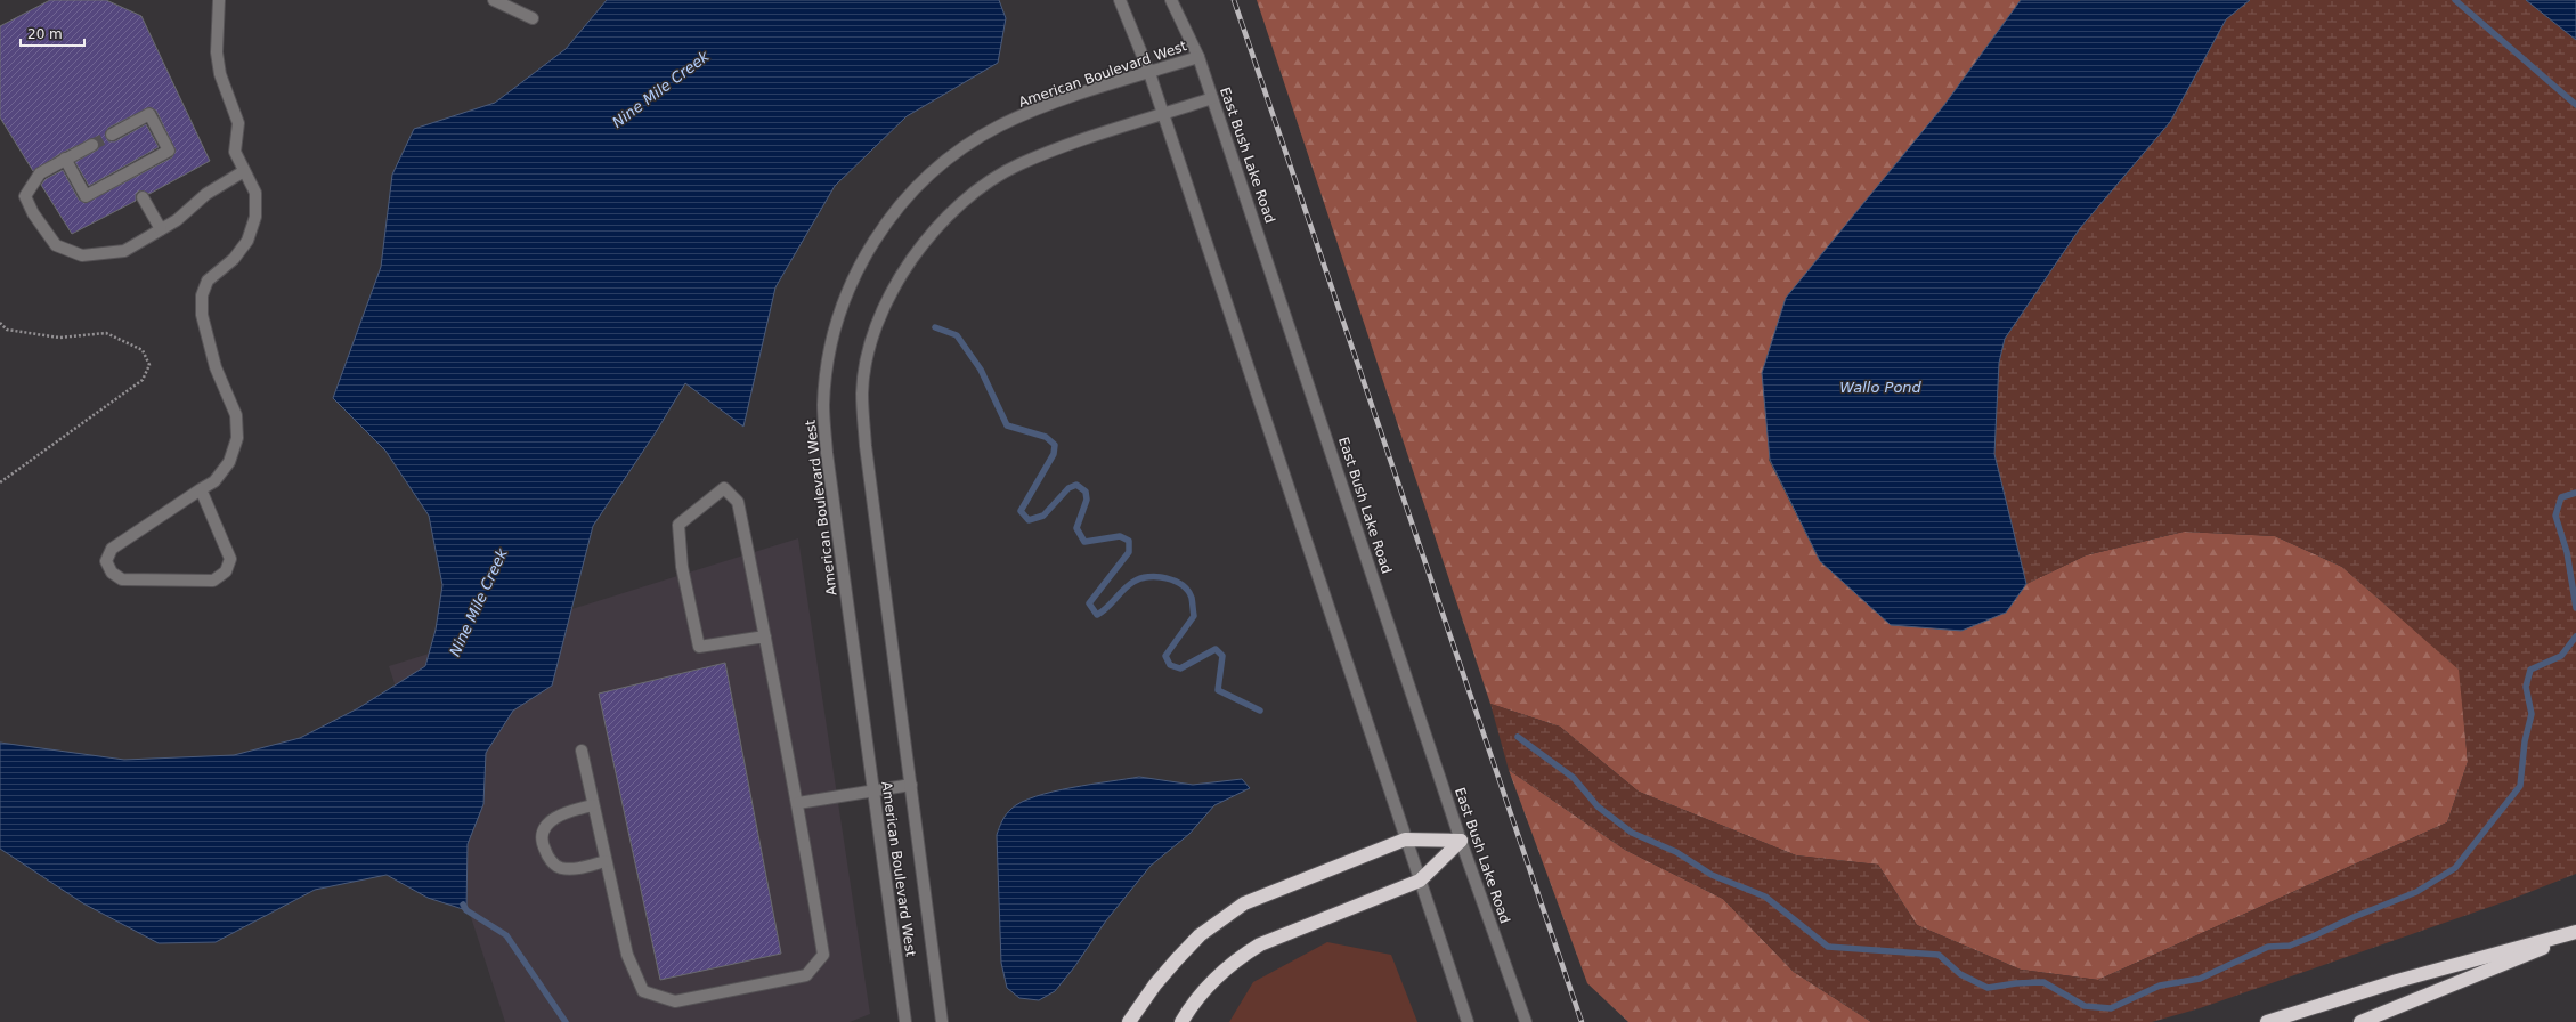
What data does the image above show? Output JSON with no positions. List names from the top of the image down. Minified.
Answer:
{"streets":{"street":["American Boulevard West","East Bush Lake Road"]},"crossings":[["American Boulevard West","East Bush Lake Road"]],"water":["Nine Mile Creek","Wallo Pond"],"scale_bar":"20 m"}
